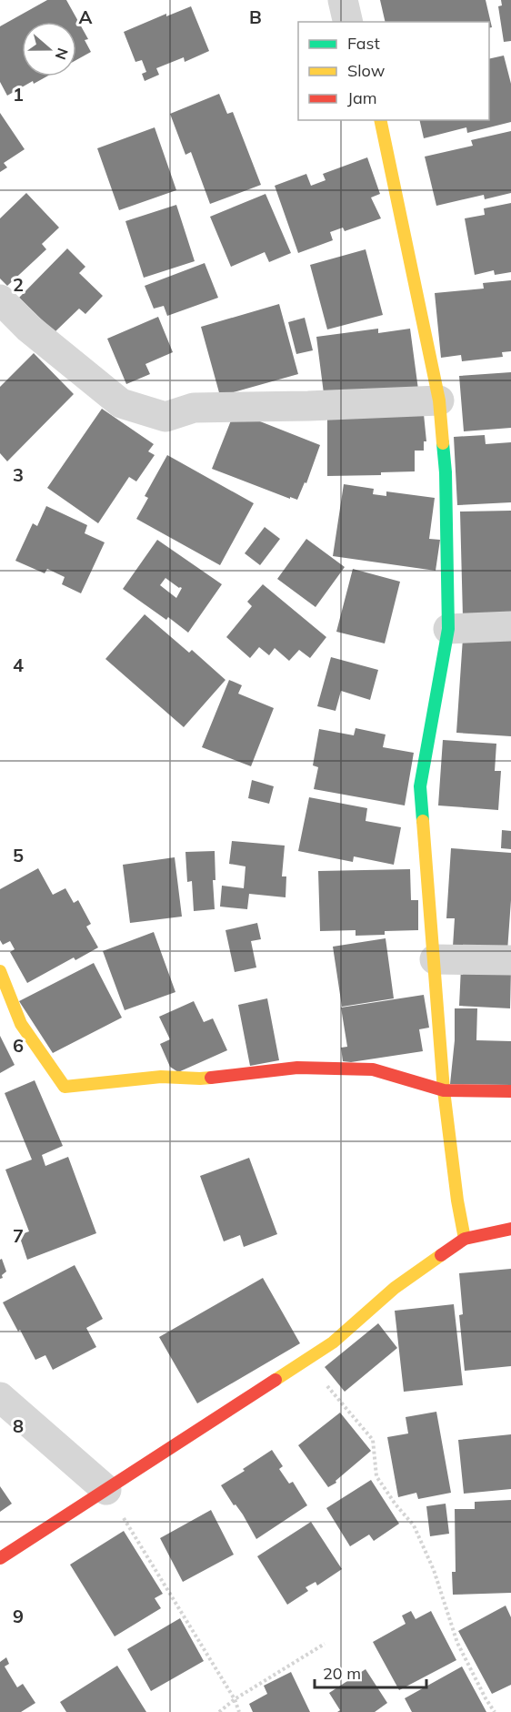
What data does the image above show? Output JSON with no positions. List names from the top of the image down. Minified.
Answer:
{"legend":["Fast","Slow","Jam"],"scale_bar":"20 m","north":"right","grid":{"columns":["A","B"],"rows":["1","2","3","4","5","6","7","8","9"]}}
